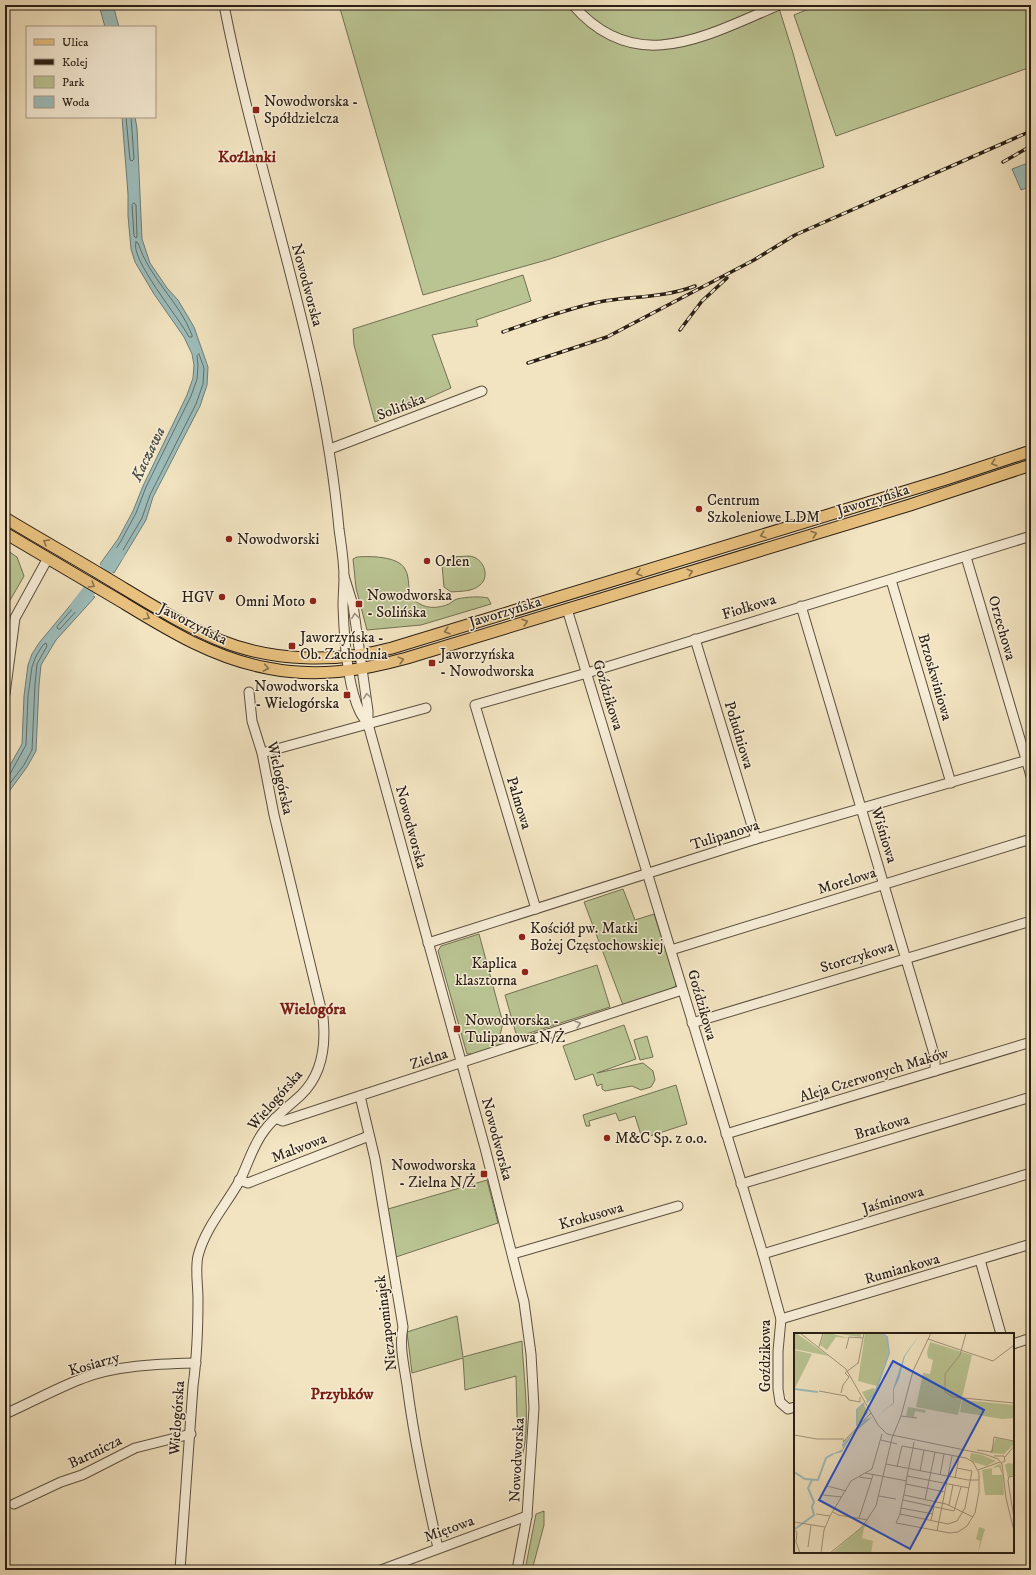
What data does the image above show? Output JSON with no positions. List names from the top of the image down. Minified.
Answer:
{"streets":{"main road":["Jaworzyńska"],"street":["Nowodworska","Solińska","Fiołkowa","Orzechowa","Brzoskwiniowa","Goździkowa","Południowa","Wielogórska","Palmowa","Tulipanowa","Wiśniowa","Morelowa","Storczykowa","Zielna","Aleja Czerwonych Maków","Bratkowa","Malwowa","Jaśminowa","Krokusowa","Rumiankowa","Niezapominajek","Kosiarzy","Bartnicza","Miętowa"]},"crossings":[["Nowodworska","Solińska"],["Nowodworska","Jaworzyńska"],["Nowodworska","Tulipanowa"],["Nowodworska","Zielna"],["Nowodworska","Krokusowa"],["Nowodworska","Miętowa"],["Jaworzyńska","Goździkowa"],["Fiołkowa","Orzechowa"],["Fiołkowa","Brzoskwiniowa"],["Fiołkowa","Goździkowa"],["Fiołkowa","Południowa"],["Fiołkowa","Palmowa"],["Fiołkowa","Wiśniowa"],["Orzechowa","Tulipanowa"],["Brzoskwiniowa","Tulipanowa"],["Goździkowa","Tulipanowa"],["Goździkowa","Morelowa"],["Goździkowa","Storczykowa"],["Goździkowa","Zielna"],["Goździkowa","Aleja Czerwonych Maków"],["Goździkowa","Bratkowa"],["Goździkowa","Jaśminowa"],["Goździkowa","Rumiankowa"],["Południowa","Tulipanowa"],["Wielogórska","Zielna"],["Wielogórska","Malwowa"],["Wielogórska","Kosiarzy"],["Wielogórska","Bartnicza"],["Palmowa","Tulipanowa"],["Tulipanowa","Wiśniowa"],["Wiśniowa","Morelowa"],["Wiśniowa","Storczykowa"],["Wiśniowa","Aleja Czerwonych Maków"],["Zielna","Niezapominajek"],["Malwowa","Niezapominajek"],["Niezapominajek","Miętowa"]],"one_way":["Zielna"],"districts":["Koźlanki","Wielogóra","Przybków"],"water":["Kaczawa"],"places":{"transit":["Nowodworska - Spółdzielcza","Nowodworska - Solińska","Jaworzyńska - Ob. Zachodnia","Jaworzyńska - Nowodworska","Nowodworska - Wielogórska","Nowodworska - Tulipanowa N/Ż","Nowodworska - Zielna N/Ż"],"other":["Centrum Szkoleniowe LDM","Nowodworski","Orlen","HGV","Omni Moto","Kościół pw. Matki Bożej Częstochowskiej","Kaplica klasztorna","M&C Sp. z o.o."]},"legend":["Ulica","Kolej","Park","Woda"]}
